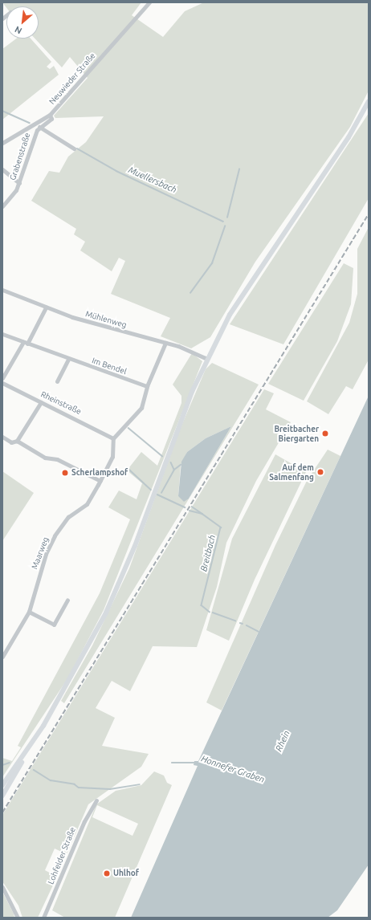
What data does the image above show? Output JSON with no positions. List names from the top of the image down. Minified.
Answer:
{"streets":{"street":["Neuwieder Straße","Grabenstraße","Mühlenweg","Im Bendel","Rheinstraße","Maarweg","Lohfelder Straße"]},"crossings":[["Neuwieder Straße","Grabenstraße"],["Rheinstraße","Maarweg"]],"water":["Muellersbach","Breitbach","Rhein","Honnefer Graben"],"places":["Breitbacher Biergarten","Auf dem Salmenfang","Scherlampshof","Uhlhof"],"north":"bottom left"}
